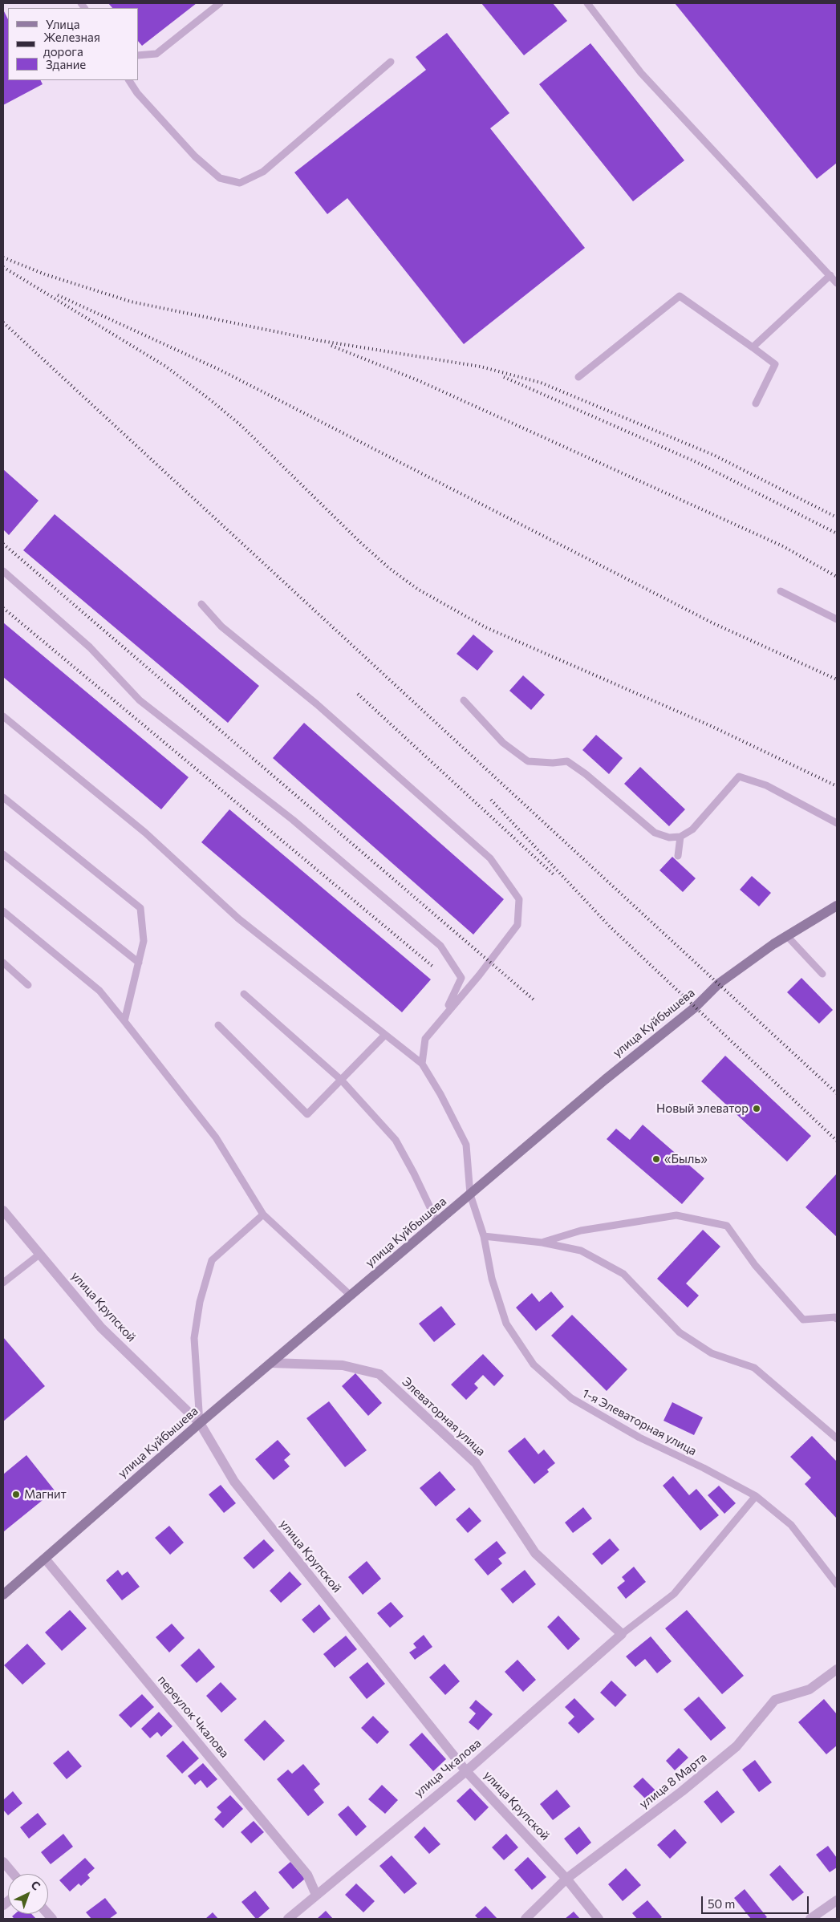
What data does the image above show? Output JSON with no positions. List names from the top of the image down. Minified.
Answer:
{"streets":{"street":["улица Куйбышева","улица Крупской","Элеваторная улица","переулок Чкалова","улица Чкалова","улица 8 Марта"],"lane":["1-я Элеваторная улица"]},"crossings":[["улица Куйбышева","улица Крупской"],["улица Куйбышева","Элеваторная улица"],["улица Куйбышева","1-я Элеваторная улица"],["улица Куйбышева","переулок Чкалова"],["улица Крупской","улица Чкалова"],["улица Крупской","улица 8 Марта"],["Элеваторная улица","улица Чкалова"],["переулок Чкалова","улица Чкалова"]],"places":["Новый элеватор","«Быль»","Магнит"],"legend":["Улица","Железная дорога","Здание"],"scale_bar":"50 m","north":"top right"}
